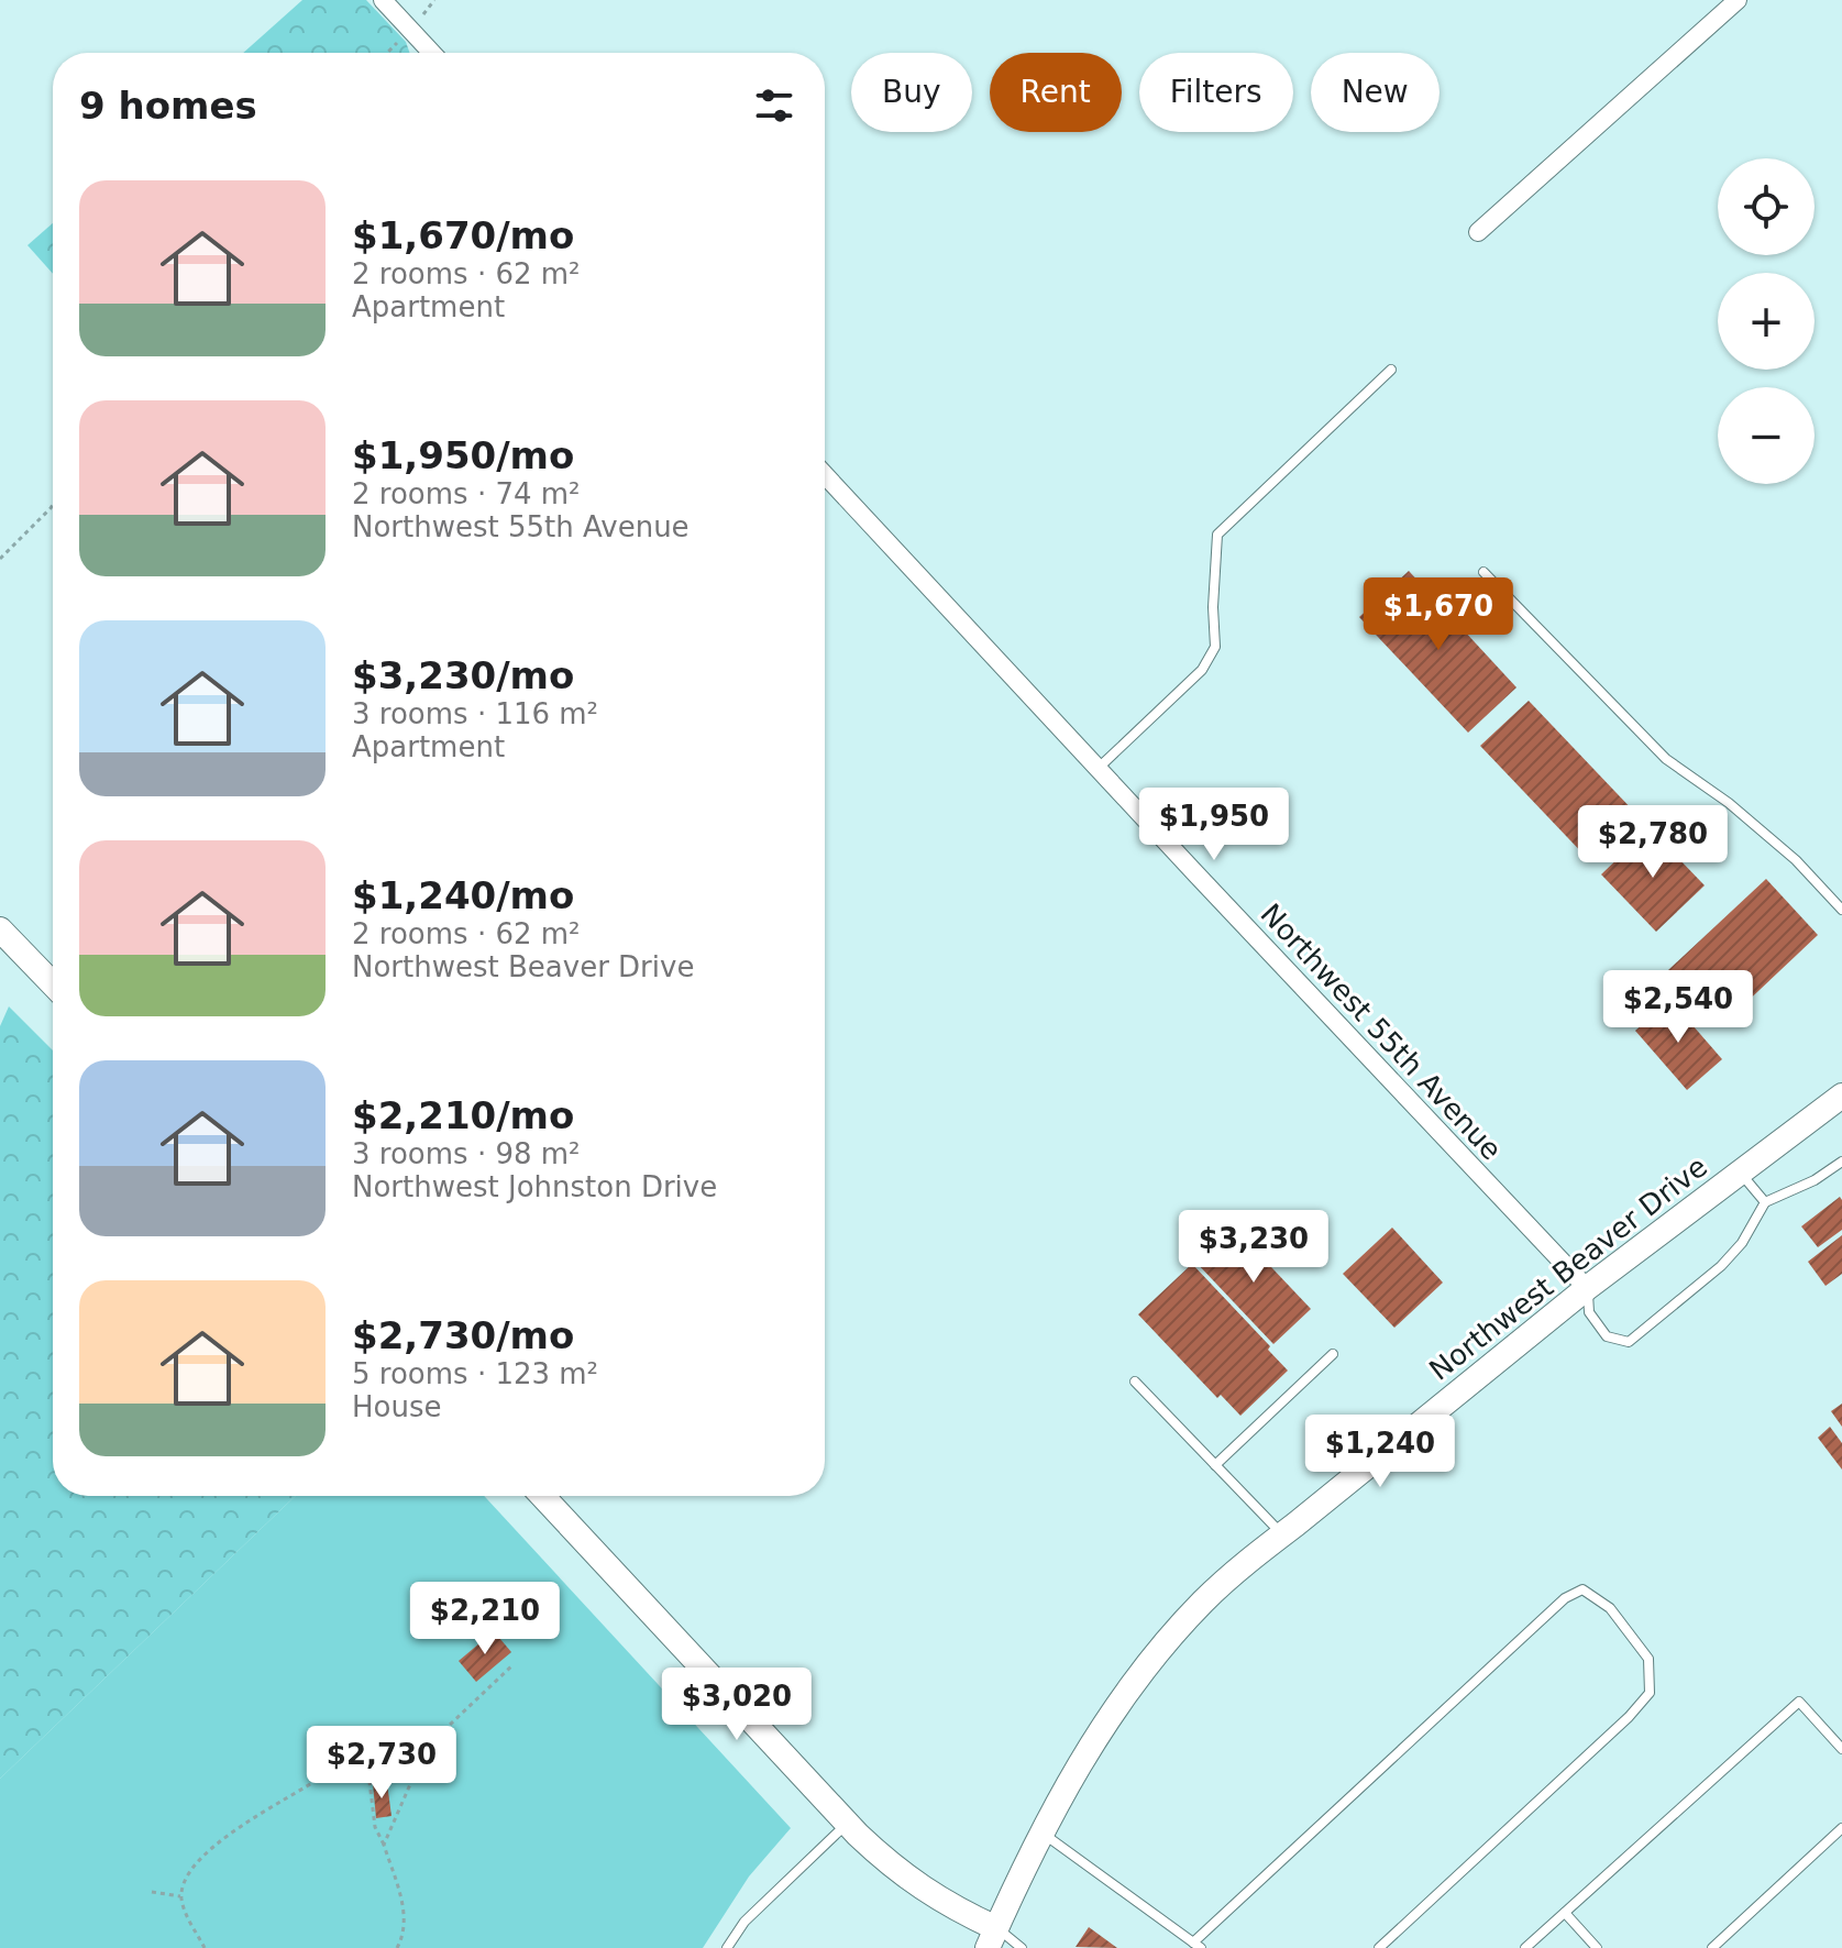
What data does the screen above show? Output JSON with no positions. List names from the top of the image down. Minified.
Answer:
{"streets":{"main road":["Northwest Beaver Drive"],"street":["Northwest 55th Avenue"]},"crossings":[["Northwest 55th Avenue","Northwest Beaver Drive"]],"page":{"chip":["Buy","Rent","Filters","New"],"heading":"9 homes","map_buttons":["+","−"],"list":[{"name":"$1,670/mo","note":"2 rooms · 62 m² · Apartment"},{"name":"$1,950/mo","note":"2 rooms · 74 m² · Northwest 55th Avenue"},{"name":"$3,230/mo","note":"3 rooms · 116 m² · Apartment"},{"name":"$1,240/mo","note":"2 rooms · 62 m² · Northwest Beaver Drive"},{"name":"$2,210/mo","note":"3 rooms · 98 m² · Northwest Johnston Drive"},{"name":"$2,730/mo","note":"5 rooms · 123 m² · House"}],"price":["$1,670","$1,950","$2,780","$2,540","$3,230","$1,240","$2,210","$3,020","$2,730"]}}
